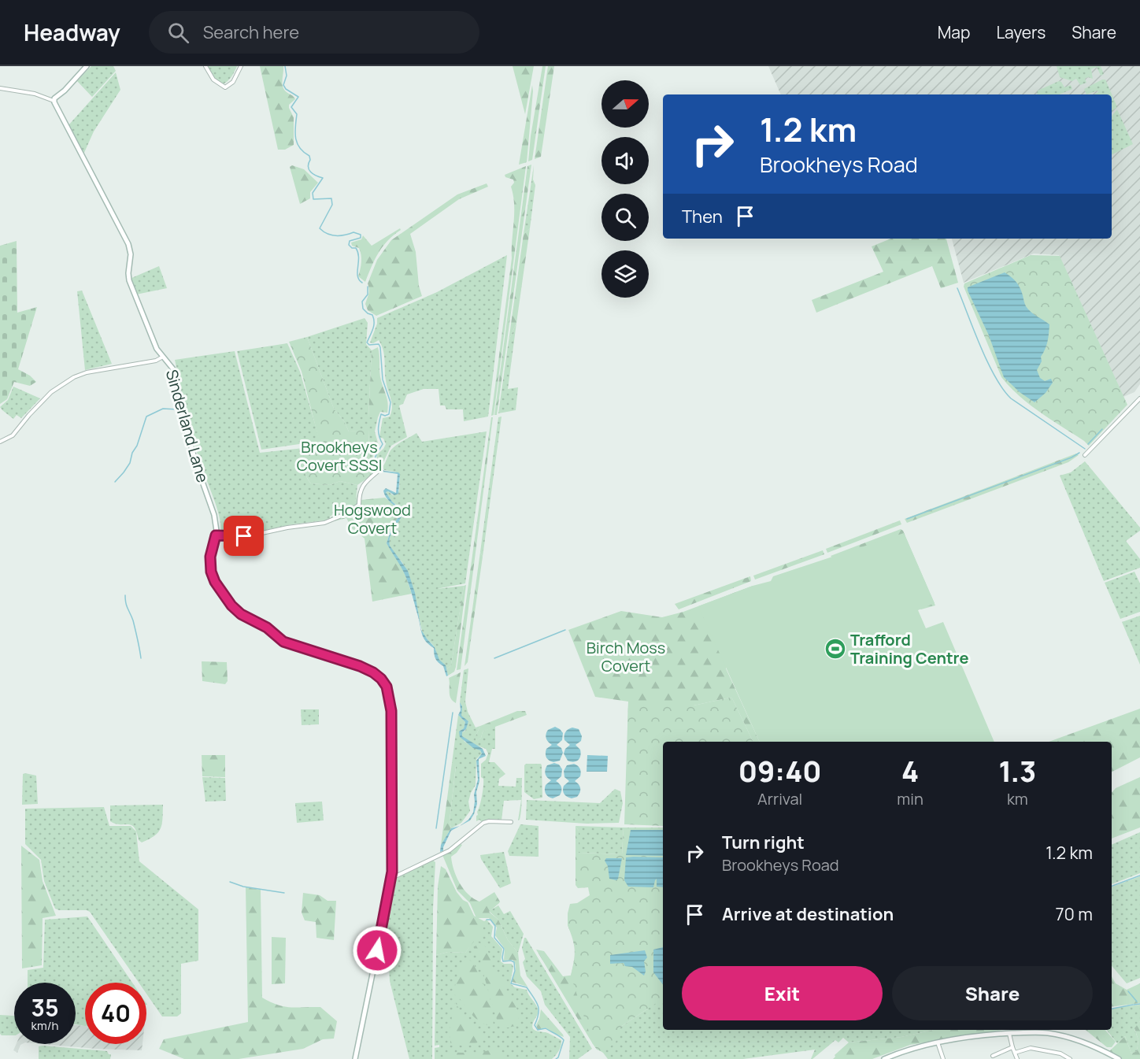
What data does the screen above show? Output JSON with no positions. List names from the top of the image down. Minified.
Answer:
{"streets":{"street":["Sinderland Lane"]},"parks":["Brookheys Covert SSSI","Hogswood Covert","Birch Moss Covert"],"places":{"sports":["Trafford Training Centre"]},"north":"right","page":{"header":"Headway","search":"Search here","nav":["Map","Layers","Share"],"turn":["1.2 km","Brookheys Road"],"then":"Then","eta":["09:40","Arrival","4","min","1.3","km"],"list":[{"name":"Turn right","note":"Brookheys Road","value":"1.2 km"},{"name":"Arrive at destination","value":"70 m"}],"buttons":["Exit","Share"],"speed":"35 km/h","limit":"40"}}
